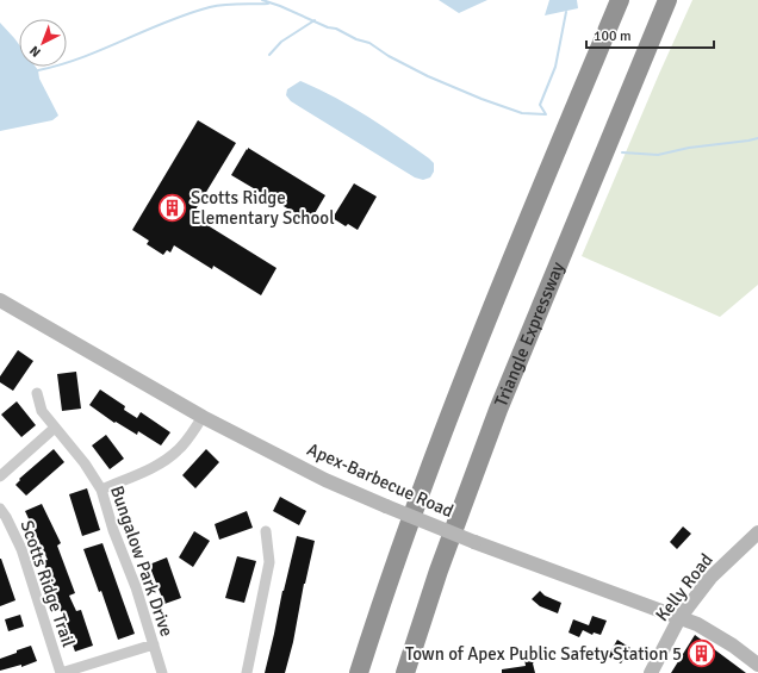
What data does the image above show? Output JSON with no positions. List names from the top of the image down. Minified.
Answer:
{"streets":{"highway":["Triangle Expressway"],"street":["Apex-Barbecue Road","Bungalow Park Drive","Scotts Ridge Trail","Kelly Road"]},"crossings":[["Apex-Barbecue Road","Kelly Road"]],"places":{"building":["Scotts Ridge Elementary School","Town of Apex Public Safety Station 5"]},"scale_bar":"100 m","north":"bottom left"}
